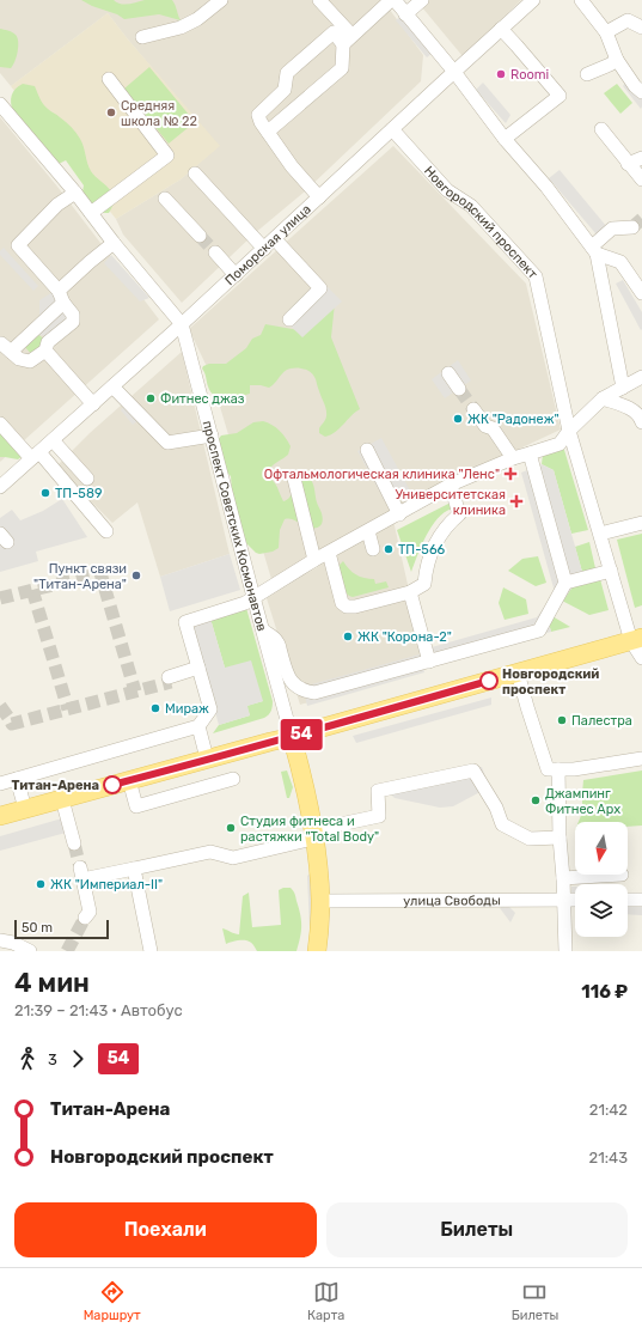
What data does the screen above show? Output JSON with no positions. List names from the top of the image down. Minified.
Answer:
{"streets":{"main road":["проспект Советских Космонавтов"],"street":["Новгородский проспект","Поморская улица","улица Свободы"]},"crossings":[["Новгородский проспект","Поморская улица"],["Поморская улица","проспект Советских Космонавтов"],["проспект Советских Космонавтов","улица Свободы"]],"places":{"other":["Roomi","Средняя школа № 22","Фитнес джаз","ЖК \"Радонеж\"","ТП-589","ТП-566","Пункт связи \"Титан-Арена\"","ЖК \"Корона-2\"","Новгородский проспект","Мираж","Палестра","Титан-Арена","Джампинг Фитнес Арх","Студия фитнеса и растяжки \"Total Body\"","ЖК \"Империал-II\""],"health":["Офтальмологическая клиника \"Ленс\"","Университетская клиника"]},"lines":["bus line 54"],"scale_bar":"50 m","north":"bottom","page":{"on_map":"54","scale":"50 m","heading":["4 мин","21:39 – 21:43 · Автобус","116 ₽"],"legs":["3","54"],"list":[{"name":"Титан-Арена","value":"21:42"},{"name":"Новгородский проспект","value":"21:43"}],"buttons":["Поехали","Билеты"],"tabs":["Маршрут","Карта","Билеты"]}}
